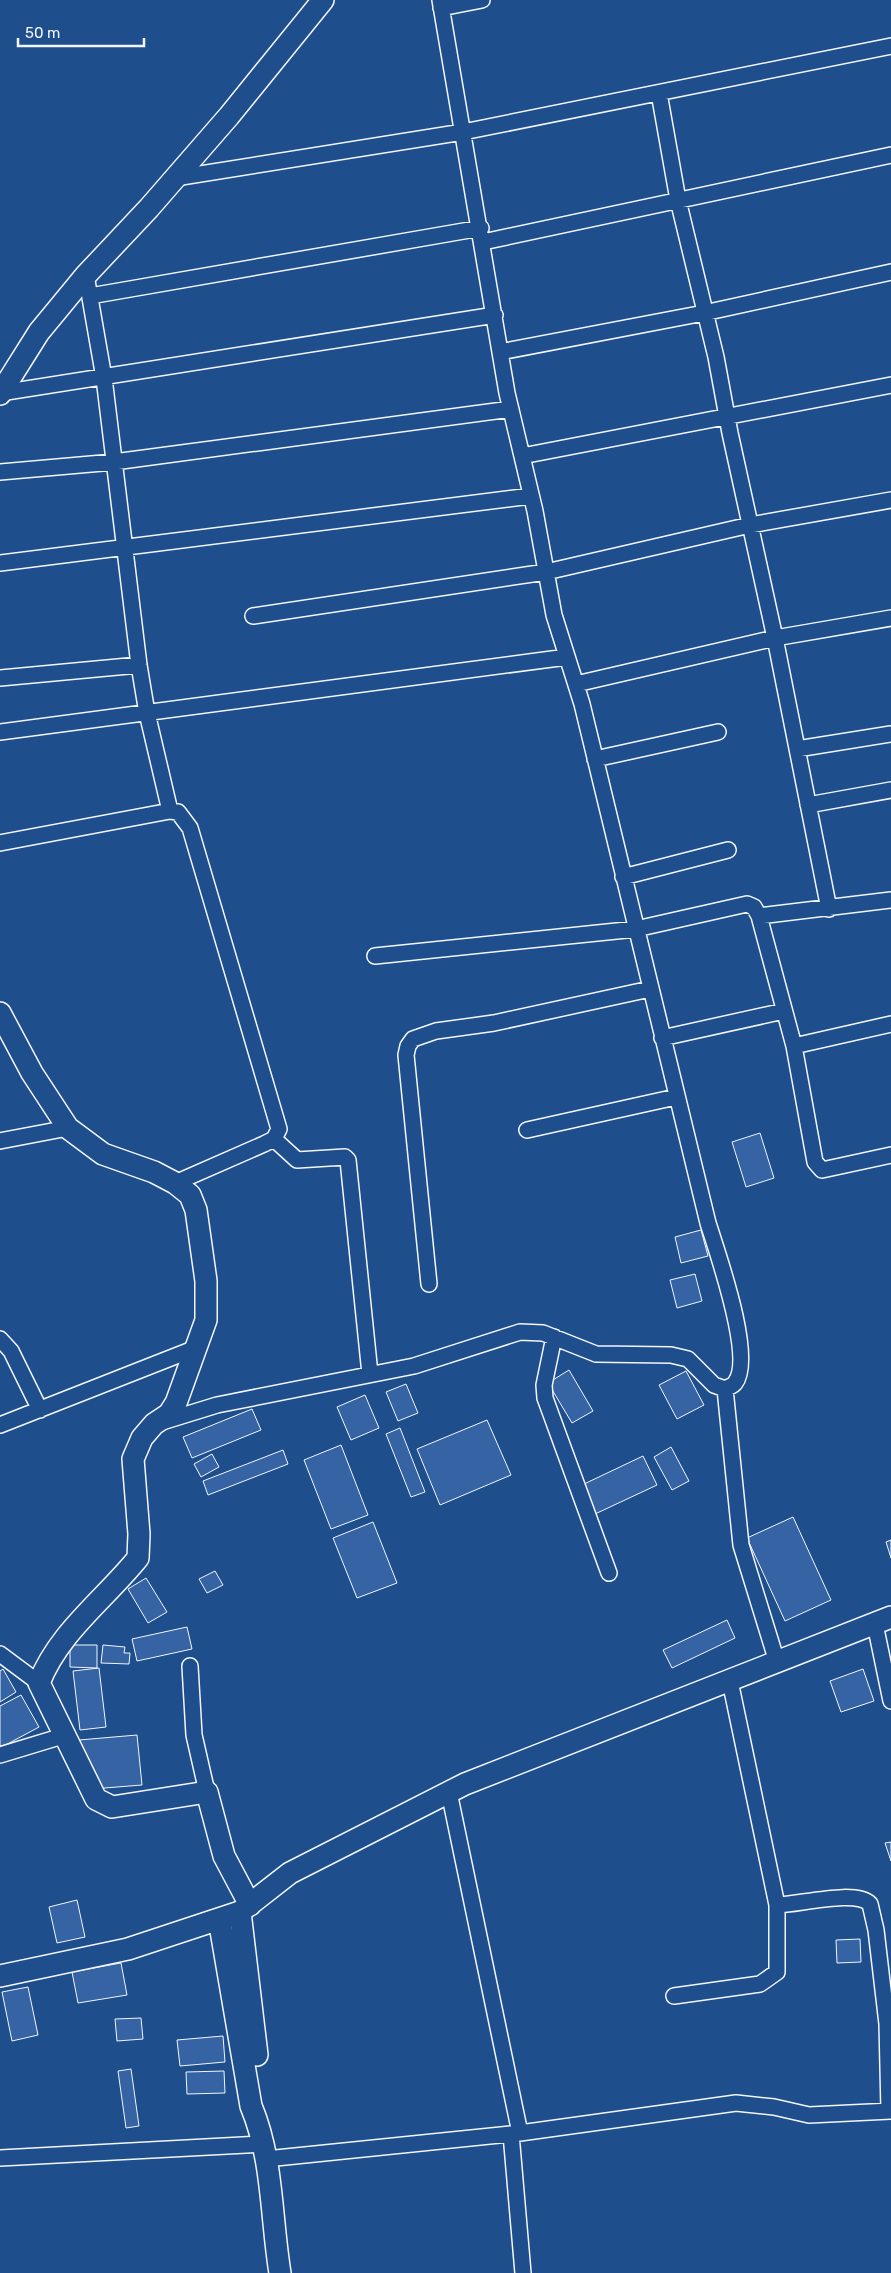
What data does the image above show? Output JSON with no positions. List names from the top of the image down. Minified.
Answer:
{"scale_bar":"50 m"}
